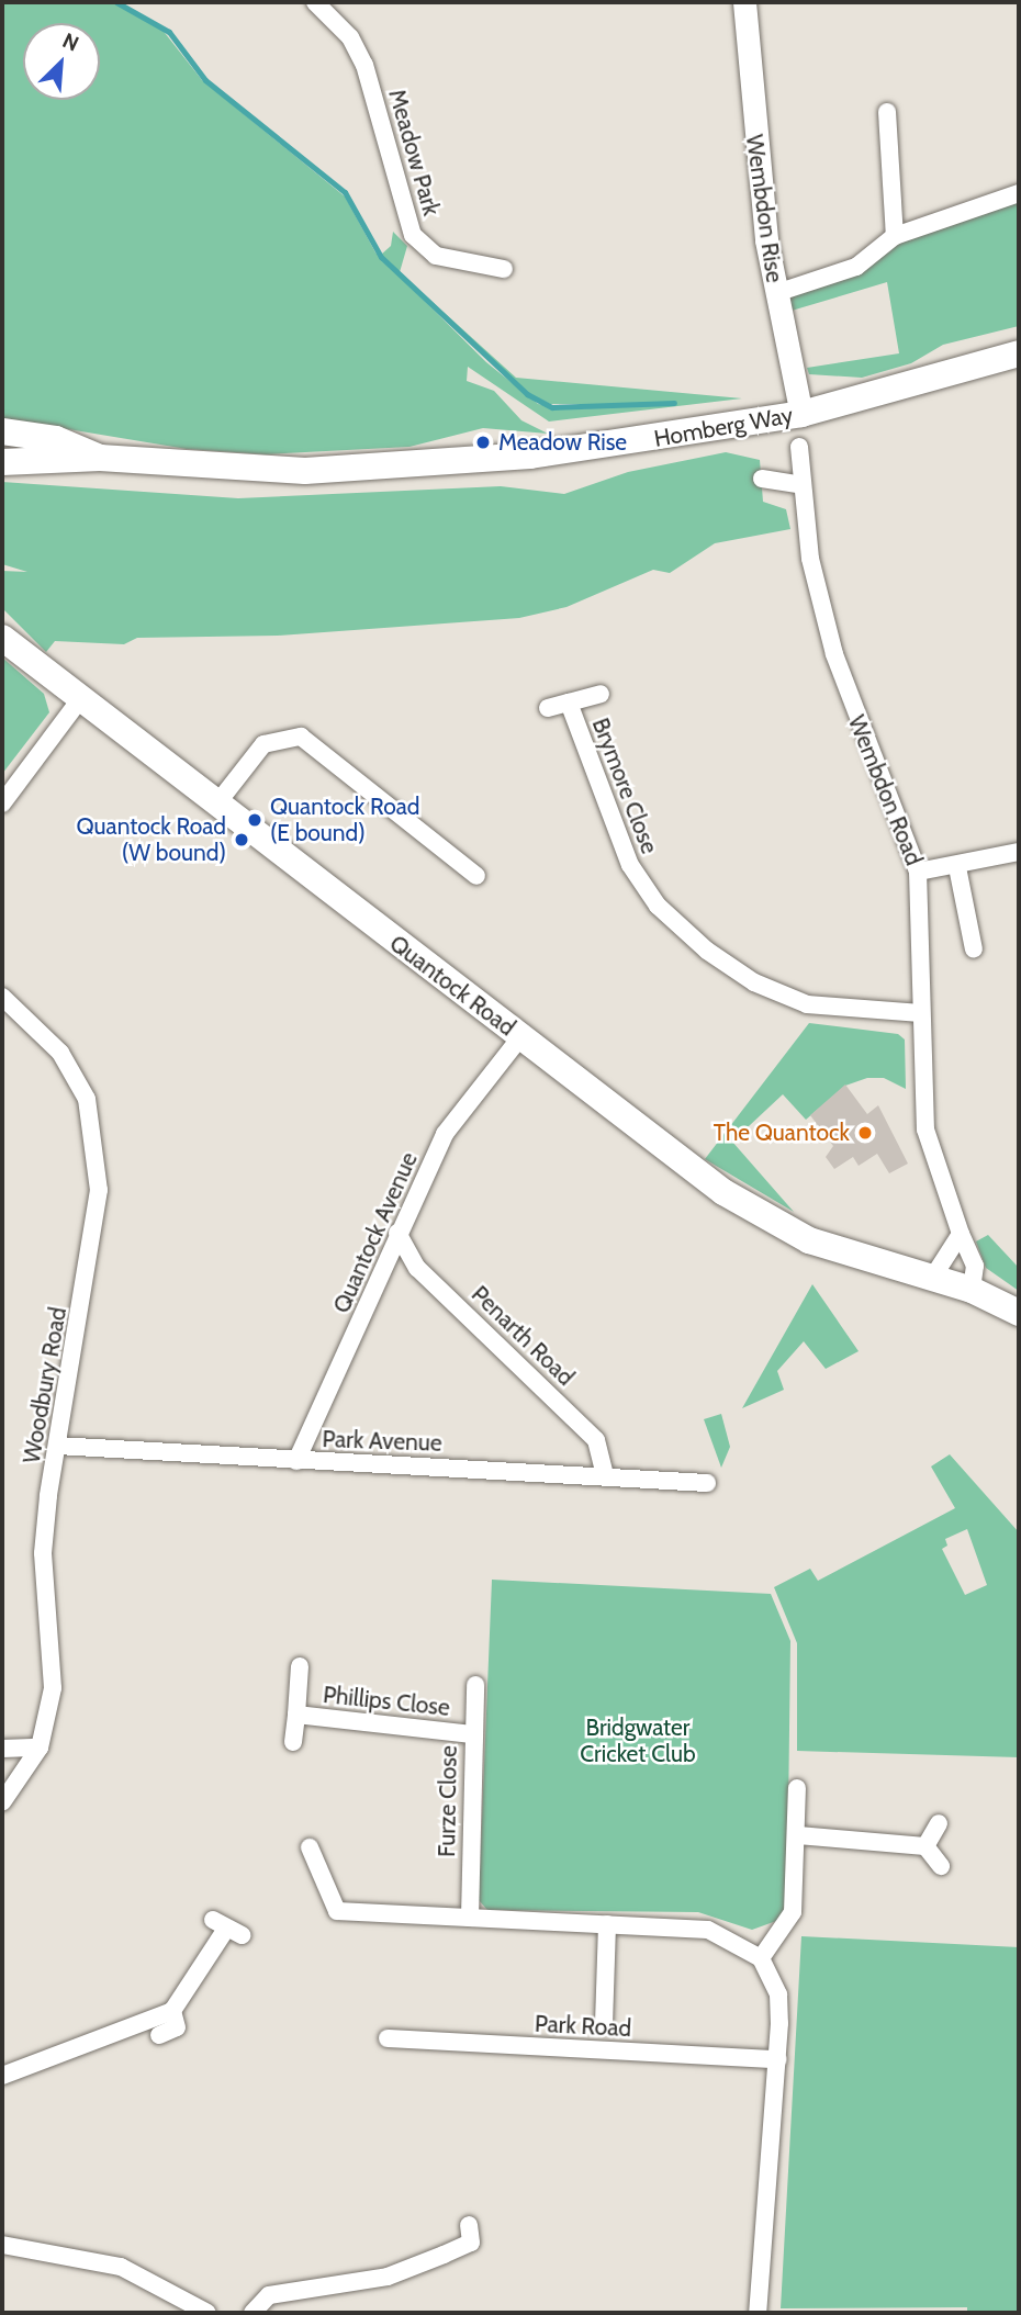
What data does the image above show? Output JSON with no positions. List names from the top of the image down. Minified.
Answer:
{"streets":{"main road":["Wembdon Rise","Homberg Way","Quantock Road"],"street":["Meadow Park","Brymore Close","Wembdon Road","Quantock Avenue","Penarth Road","Woodbury Road","Park Avenue","Phillips Close","Furze Close","Park Road"]},"crossings":[["Wembdon Rise","Homberg Way"],["Brymore Close","Wembdon Road"],["Quantock Road","Quantock Avenue"],["Quantock Avenue","Penarth Road"],["Quantock Avenue","Park Avenue"],["Penarth Road","Park Avenue"],["Woodbury Road","Park Avenue"],["Phillips Close","Furze Close"]],"parks":["Bridgwater Cricket Club"],"places":["Meadow Rise","Quantock Road (E bound)","Quantock Road (W bound)","The Quantock"],"north":"top right"}
